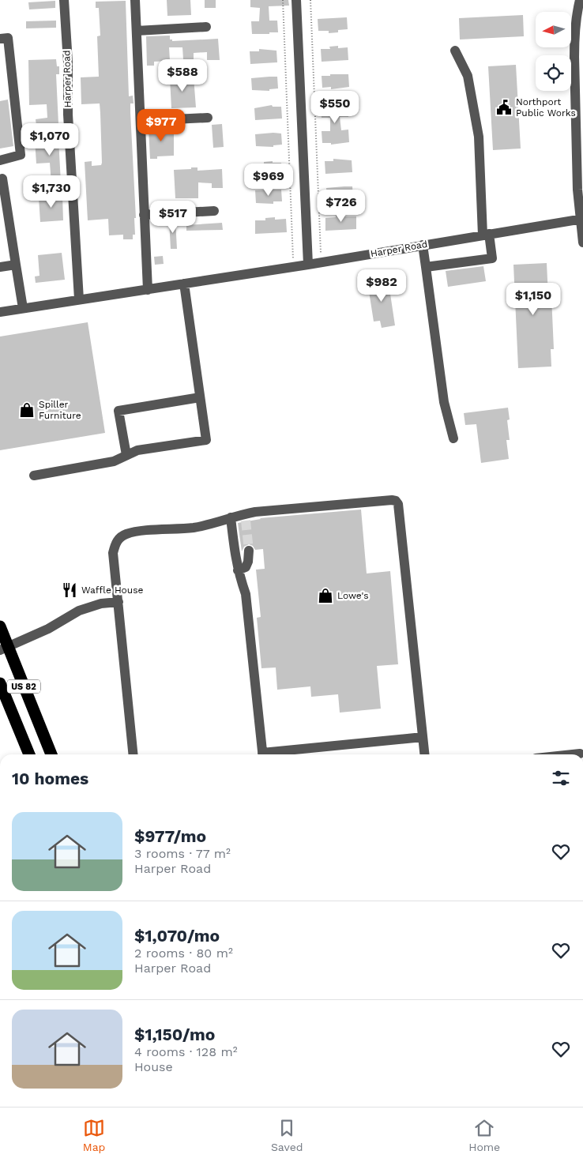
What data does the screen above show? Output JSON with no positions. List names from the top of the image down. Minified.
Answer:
{"streets":{"highway":["US 82"],"street":["Harper Road"]},"places":{"public building":["Northport Public Works"],"shop":["Spiller Furniture","Lowe's"],"restaurant":["Waffle House"]},"north":"left","page":{"price":["$588","$550","$977","$1,070","$969","$1,730","$726","$517","$982","$1,150"],"heading":"10 homes","list":[{"name":"$977/mo","note":"3 rooms · 77 m² · Harper Road"},{"name":"$1,070/mo","note":"2 rooms · 80 m² · Harper Road"},{"name":"$1,150/mo","note":"4 rooms · 128 m² · House"}],"tabs":["Map","Saved","Home"]}}
